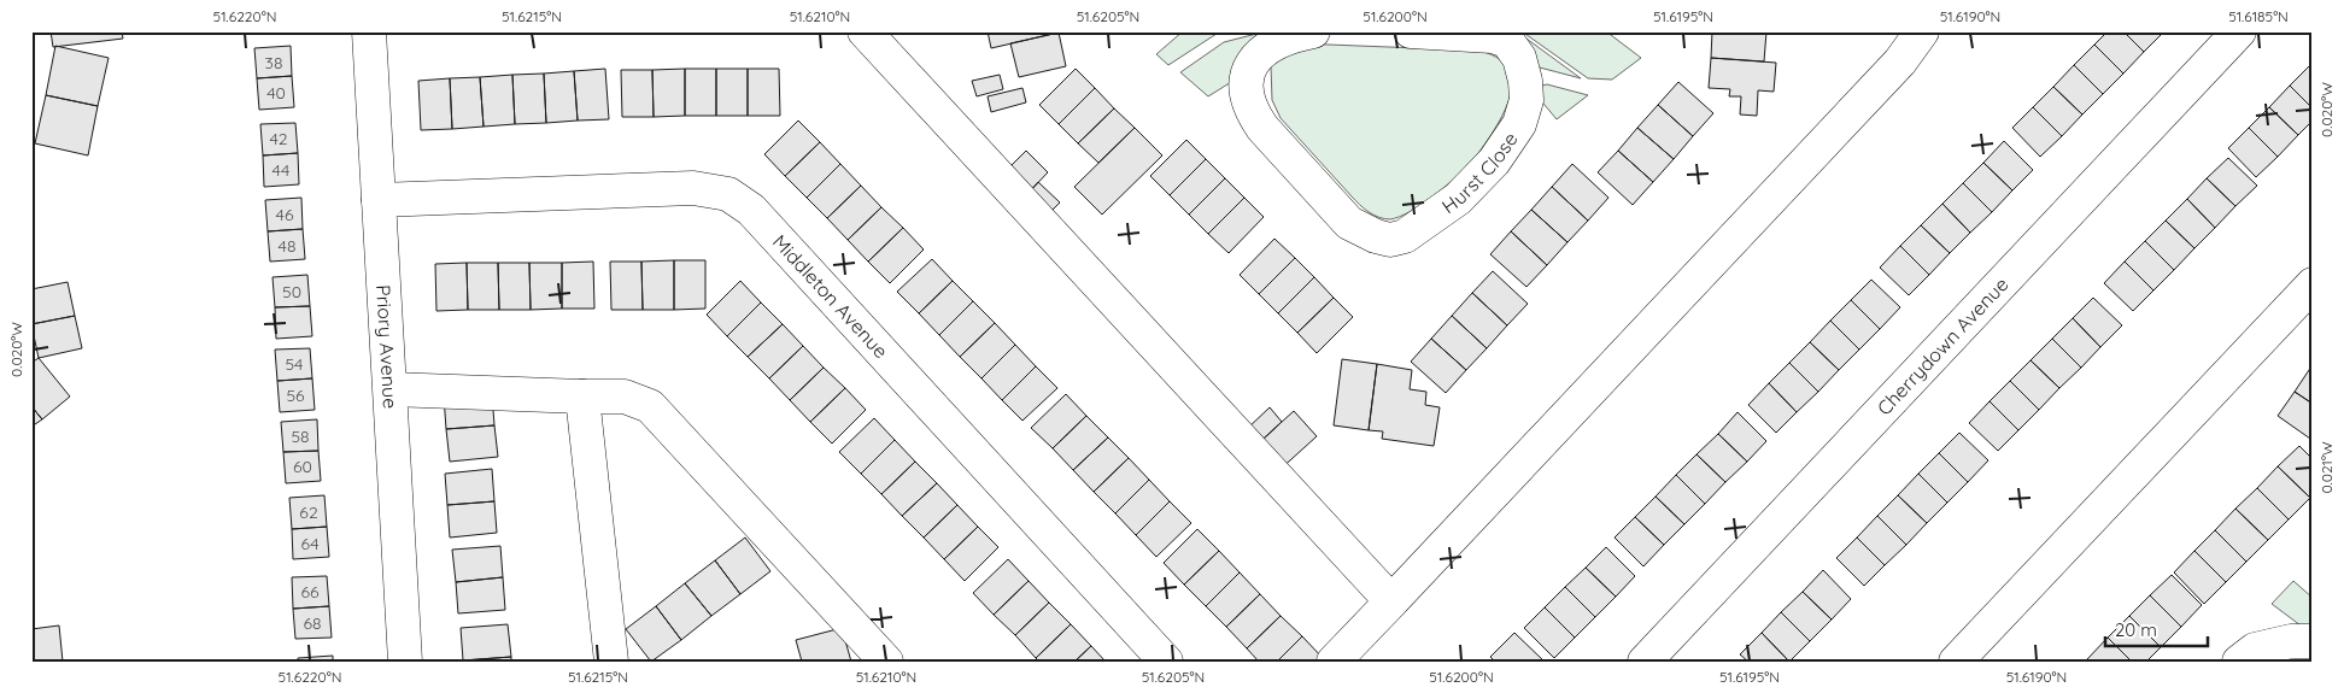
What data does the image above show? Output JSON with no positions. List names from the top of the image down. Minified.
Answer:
{"streets":{"street":["Hurst Close","Middleton Avenue","Priory Avenue","Cherrydown Avenue"]},"crossings":[["Middleton Avenue","Priory Avenue"]],"house_numbers":["38","40","42","44","46","48","50","54","56","58","60","62","64","66","68"],"scale_bar":"20 m","coordinates":["51.6220°N","51.6215°N","51.6210°N","51.6205°N","51.6200°N","51.6195°N","51.6190°N","51.6185°N","0.020°W","0.021°W"]}
